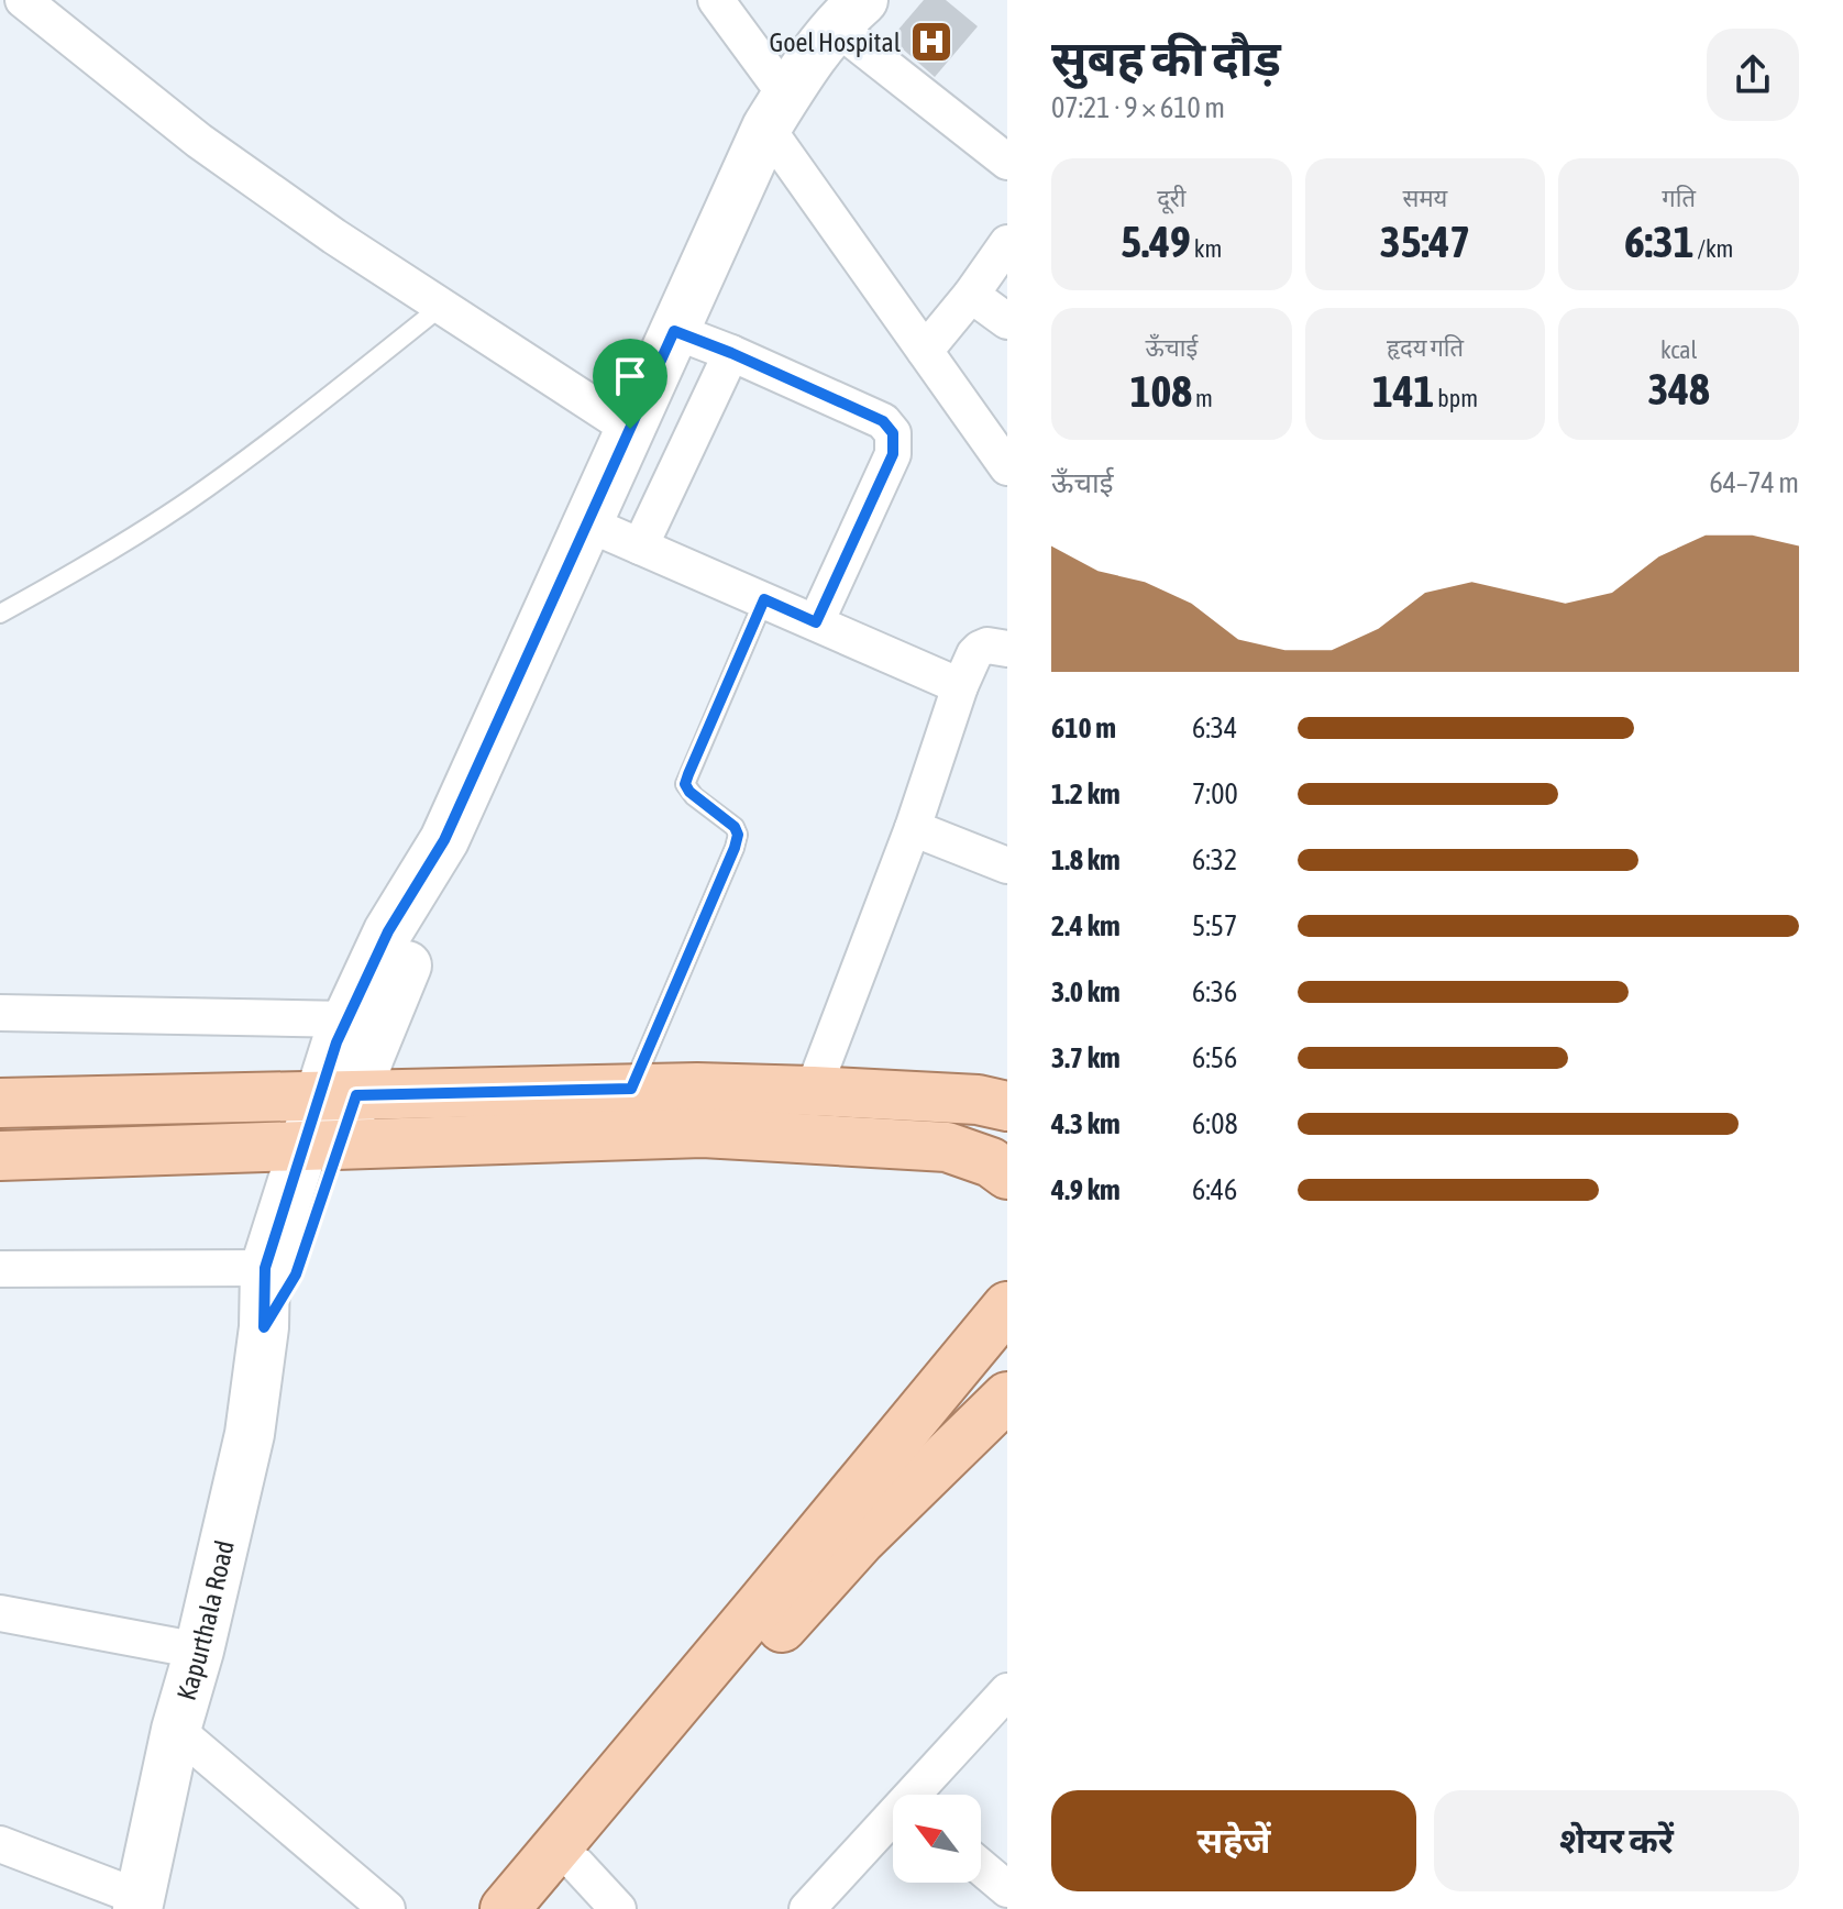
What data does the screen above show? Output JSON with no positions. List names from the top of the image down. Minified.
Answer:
{"streets":{"main road":["Kapurthala Road"]},"places":{"hospital":["Goel Hospital"]},"north":"top left","page":{"heading":["सुबह की दौड़","07:21 · 9 × 610 m"],"stats":[["दूरी","5.49 km"],["समय","35:47"],["गति","6:31 /km"],["ऊँचाई","108 m"],["हृदय गति","141 bpm"],["kcal","348"]],"chart":["ऊँचाई","64–74 m"],"list":[{"name":"610 m","note":"6:34"},{"name":"1.2 km","note":"7:00"},{"name":"1.8 km","note":"6:32"},{"name":"2.4 km","note":"5:57"},{"name":"3.0 km","note":"6:36"},{"name":"3.7 km","note":"6:56"},{"name":"4.3 km","note":"6:08"},{"name":"4.9 km","note":"6:46"}],"buttons":["सहेजें","शेयर करें"]}}
